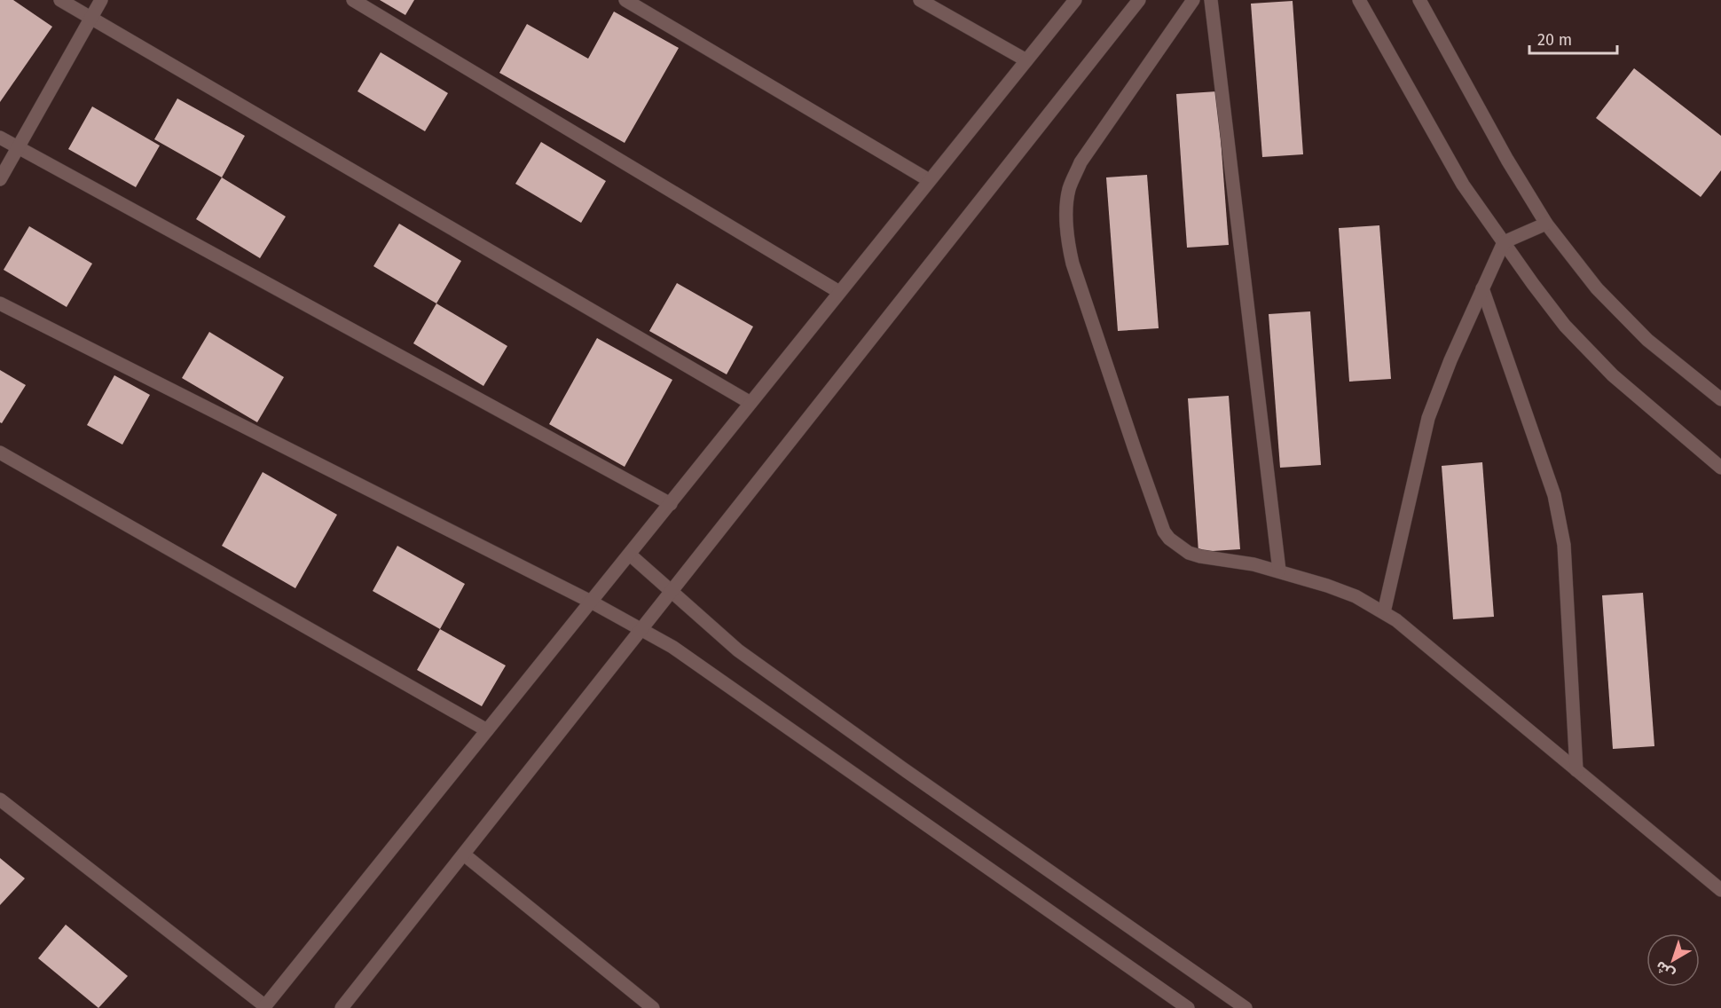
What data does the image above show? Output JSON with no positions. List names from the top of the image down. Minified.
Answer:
{"scale_bar":"20 m","north":"bottom left"}
